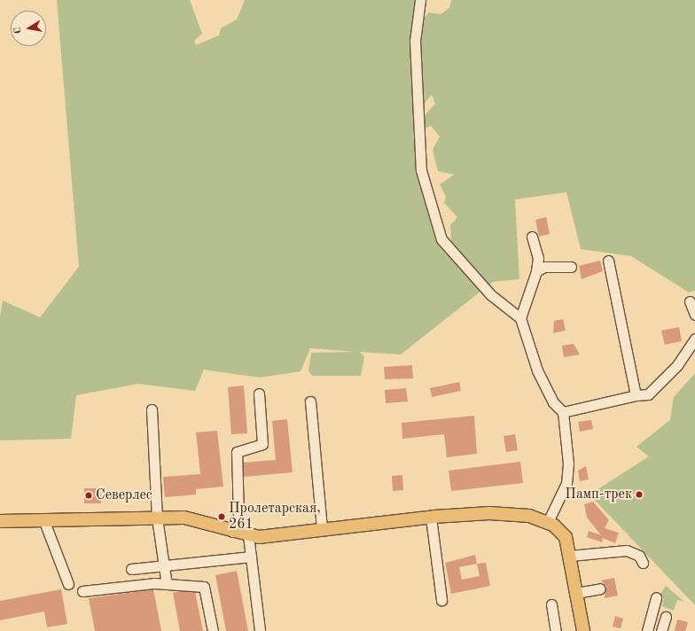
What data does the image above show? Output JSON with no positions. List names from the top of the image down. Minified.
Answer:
{"places":["Памп-трек","Северлес","Пролетарская, 261"],"north":"left"}
